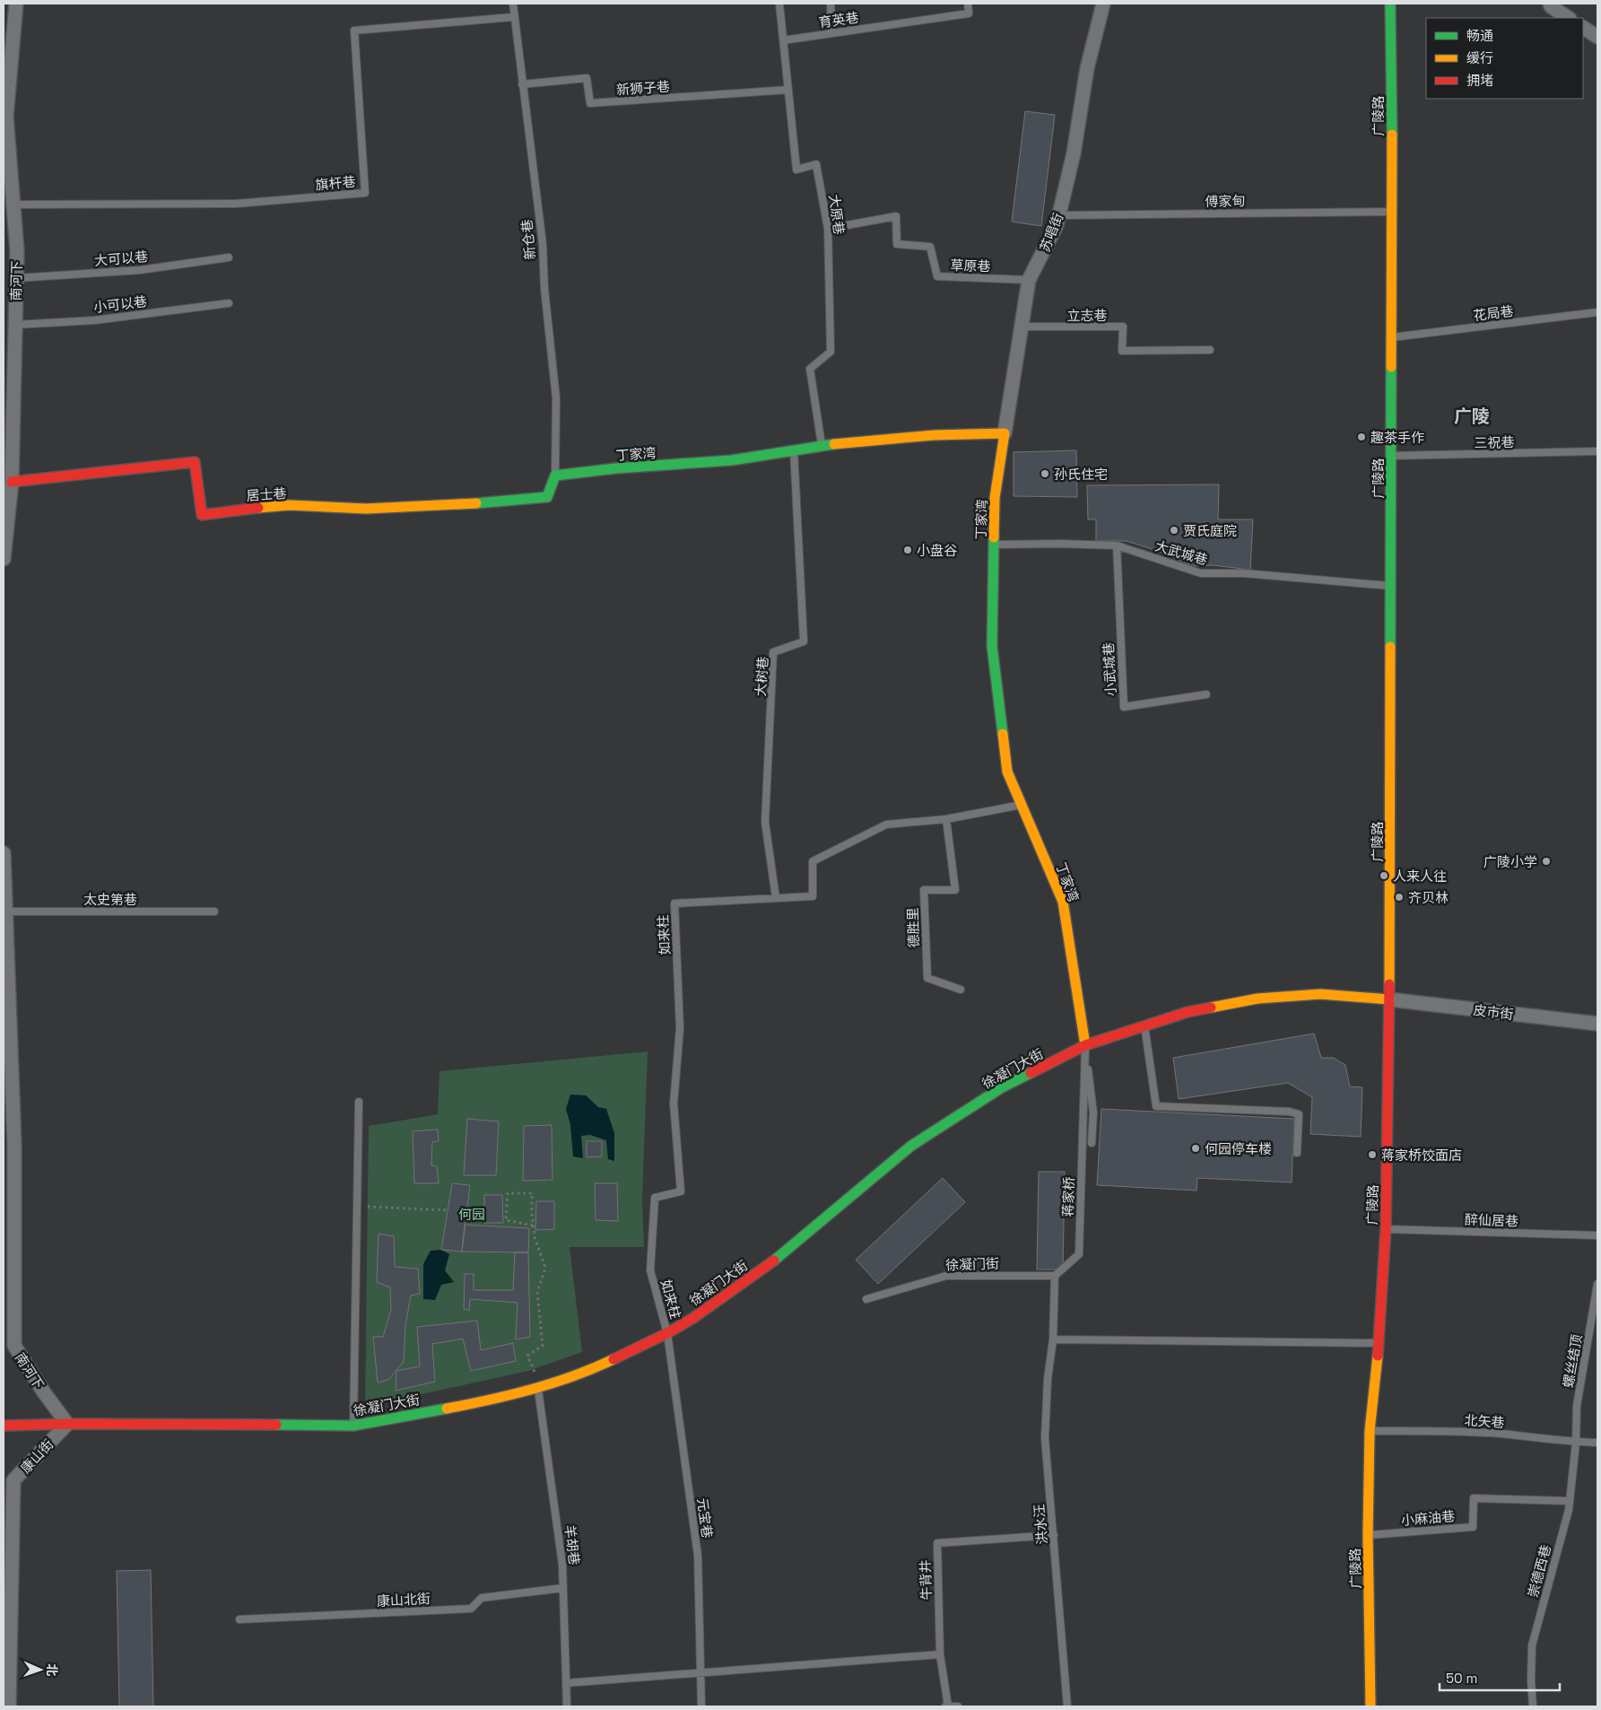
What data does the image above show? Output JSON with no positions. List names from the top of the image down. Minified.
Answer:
{"streets":{"street":["广陵路","苏唱街","南河下","丁家湾","居士巷","皮市街","徐凝门大街","康山街"],"lane":["育英巷","新狮子巷","旗杆巷","傅家甸","大原巷","新仓巷","大可以巷","草原巷","小可以巷","花局巷","立志巷","三祝巷","大武城巷","小武城巷","大树巷","太史第巷","德胜里","如来柱","蒋家桥","醉仙居巷","徐凝门街","螺丝结顶","北矢巷","元宝巷","小麻油巷","洪水汪","羊胡巷","崇德西巷","牛背井","康山北街"]},"crossings":[["育英巷","大原巷"],["新狮子巷","大原巷"],["新狮子巷","新仓巷"],["广陵路","傅家甸"],["广陵路","花局巷"],["广陵路","三祝巷"],["广陵路","大武城巷"],["广陵路","皮市街"],["广陵路","徐凝门大街"],["广陵路","醉仙居巷"],["广陵路","北矢巷"],["广陵路","小麻油巷"],["旗杆巷","新仓巷"],["旗杆巷","南河下"],["傅家甸","苏唱街"],["大原巷","草原巷"],["大原巷","丁家湾"],["苏唱街","草原巷"],["苏唱街","立志巷"],["苏唱街","丁家湾"],["新仓巷","丁家湾"],["新仓巷","居士巷"],["大可以巷","南河下"],["南河下","小可以巷"],["南河下","居士巷"],["南河下","太史第巷"],["南河下","徐凝门大街"],["南河下","康山街"],["丁家湾","居士巷"],["丁家湾","大武城巷"],["丁家湾","大树巷"],["丁家湾","如来柱"],["丁家湾","徐凝门大街"],["丁家湾","蒋家桥"],["大武城巷","小武城巷"],["大树巷","如来柱"],["德胜里","如来柱"],["如来柱","徐凝门大街"],["如来柱","元宝巷"],["皮市街","徐凝门大街"],["徐凝门大街","蒋家桥"],["徐凝门大街","康山街"],["徐凝门大街","元宝巷"],["徐凝门大街","羊胡巷"],["蒋家桥","徐凝门街"],["螺丝结顶","北矢巷"],["螺丝结顶","崇德西巷"],["北矢巷","崇德西巷"],["小麻油巷","崇德西巷"],["洪水汪","牛背井"],["羊胡巷","康山北街"]],"districts":["广陵"],"parks":["何园"],"places":["趣茶手作","孙氏住宅","贾氏庭院","小盘谷","广陵小学","人来人往","齐贝林","何园停车楼","蒋家桥饺面店"],"legend":["畅通","缓行","拥堵"],"scale_bar":"50 m","north":"right"}
